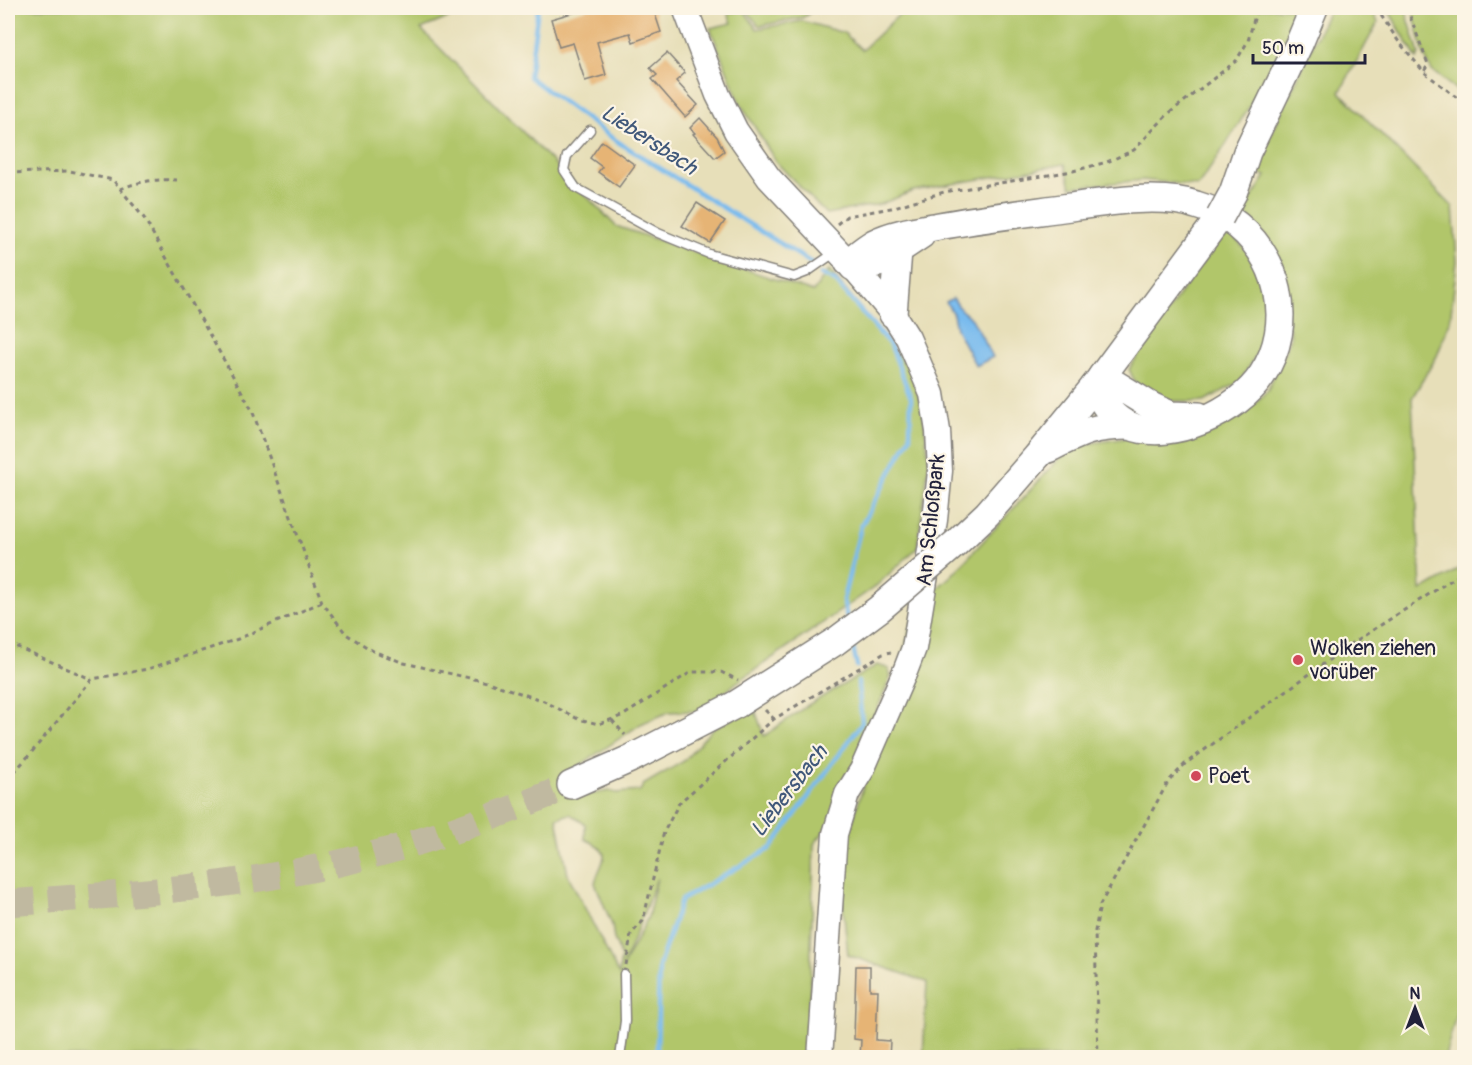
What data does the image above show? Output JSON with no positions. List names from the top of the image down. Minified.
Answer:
{"streets":{"street":["Am Schloßpark"]},"water":["Liebersbach"],"places":["Wolken ziehen vorüber","Poet"],"scale_bar":"50 m","north":"top"}
